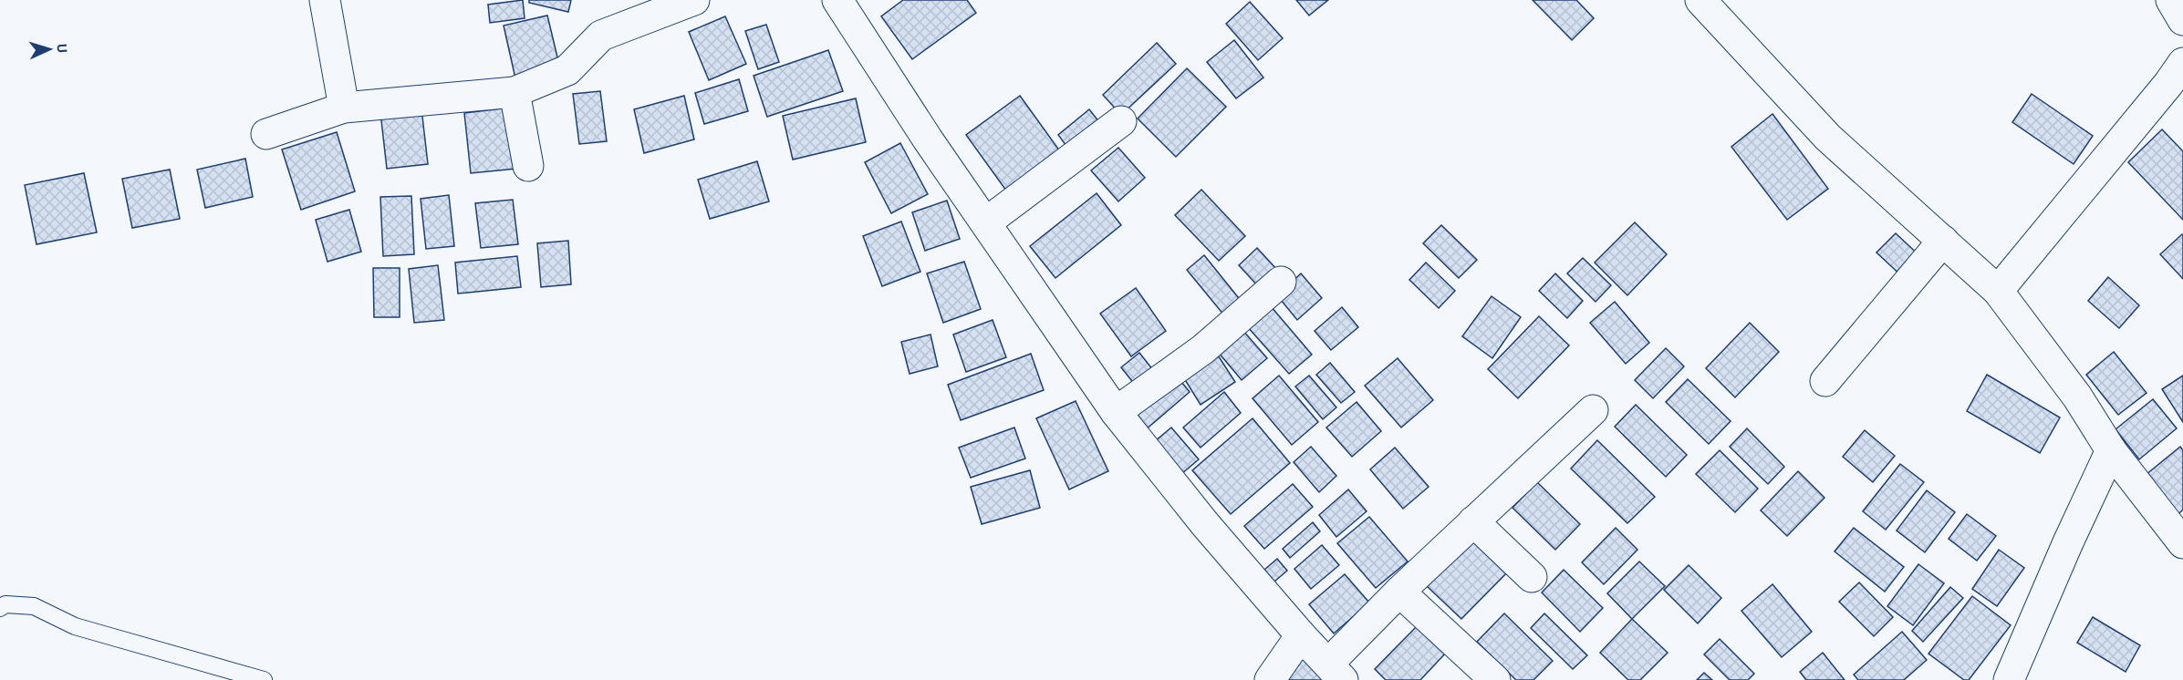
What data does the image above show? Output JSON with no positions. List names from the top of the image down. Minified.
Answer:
{"north":"right"}
